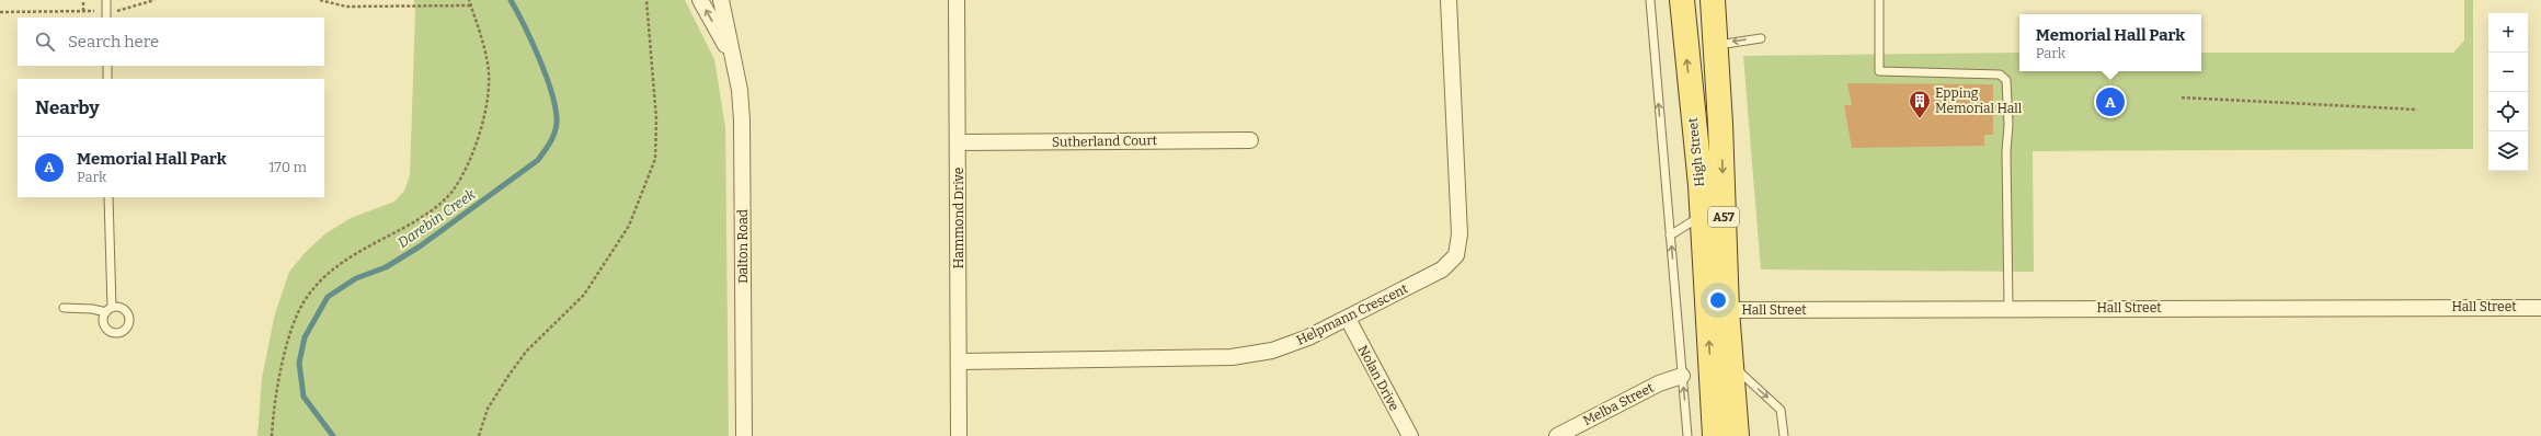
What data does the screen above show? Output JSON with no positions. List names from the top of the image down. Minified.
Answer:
{"streets":{"main road":["High Street","A57"],"street":["Sutherland Court","Hammond Drive","Dalton Road","Hall Street","Helpmann Crescent","Nolan Drive","Melba Street"]},"crossings":[["Sutherland Court","Hammond Drive"],["High Street","Hall Street"],["Hammond Drive","Helpmann Crescent"],["Helpmann Crescent","Nolan Drive"]],"water":["Darebin Creek"],"places":{"building":["Epping Memorial Hall"]},"page":{"map_buttons":["+","−"],"popup":["Memorial Hall Park","Park"],"search":"Search here","heading":"Nearby","pins":"A","list":[{"mark":"A","name":"Memorial Hall Park","note":"Park","value":"170 m"}]}}
